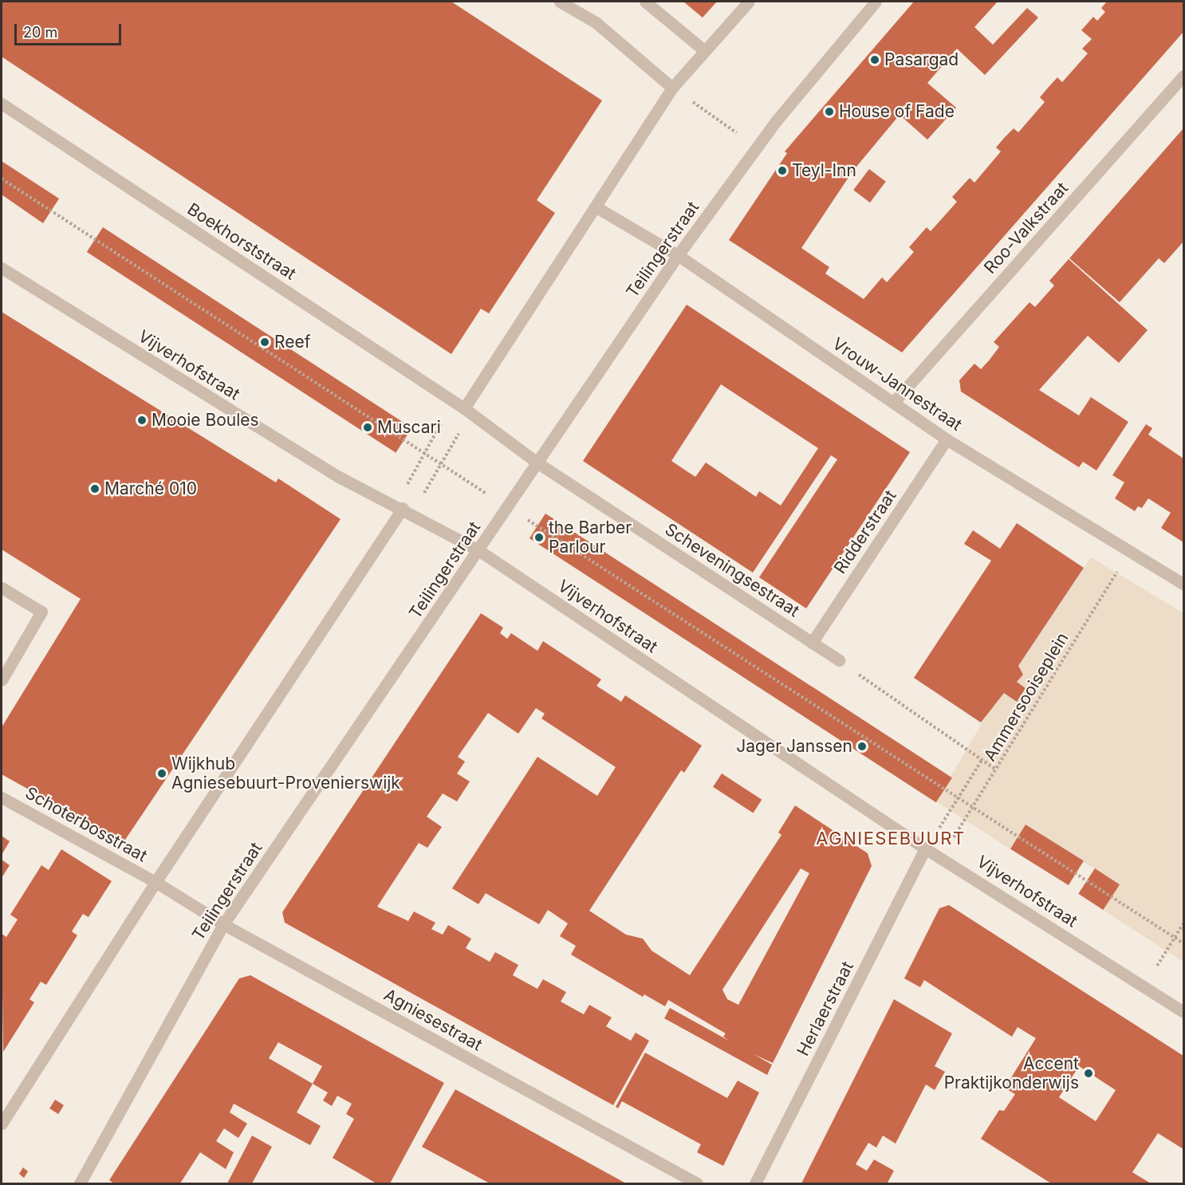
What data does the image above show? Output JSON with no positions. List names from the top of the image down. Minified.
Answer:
{"streets":{"street":["Roo-Valkstraat","Boekhorststraat","Teilingerstraat","Vijverhofstraat","Vrouw-Jannestraat","Ridderstraat","Scheveningsestraat","Schoterbosstraat","Herlaerstraat","Agniesestraat"],"path":["Ammersooiseplein"]},"crossings":[["Roo-Valkstraat","Vrouw-Jannestraat"],["Boekhorststraat","Scheveningsestraat"],["Teilingerstraat","Vijverhofstraat"],["Teilingerstraat","Vrouw-Jannestraat"],["Teilingerstraat","Scheveningsestraat"],["Teilingerstraat","Agniesestraat"],["Vijverhofstraat","Ammersooiseplein"],["Vijverhofstraat","Herlaerstraat"],["Vrouw-Jannestraat","Ridderstraat"],["Vrouw-Jannestraat","Ammersooiseplein"],["Ridderstraat","Scheveningsestraat"],["Ammersooiseplein","Herlaerstraat"],["Schoterbosstraat","Agniesestraat"]],"districts":["AGNIESEBUURT"],"places":["Pasargad","House of Fade","Teyl-Inn","Reef","Mooie Boules","Muscari","Marché 010","the Barber Parlour","Jager Janssen","Wijkhub Agniesebuurt-Provenierswijk","Accent Praktijkonderwijs"],"scale_bar":"20 m"}
